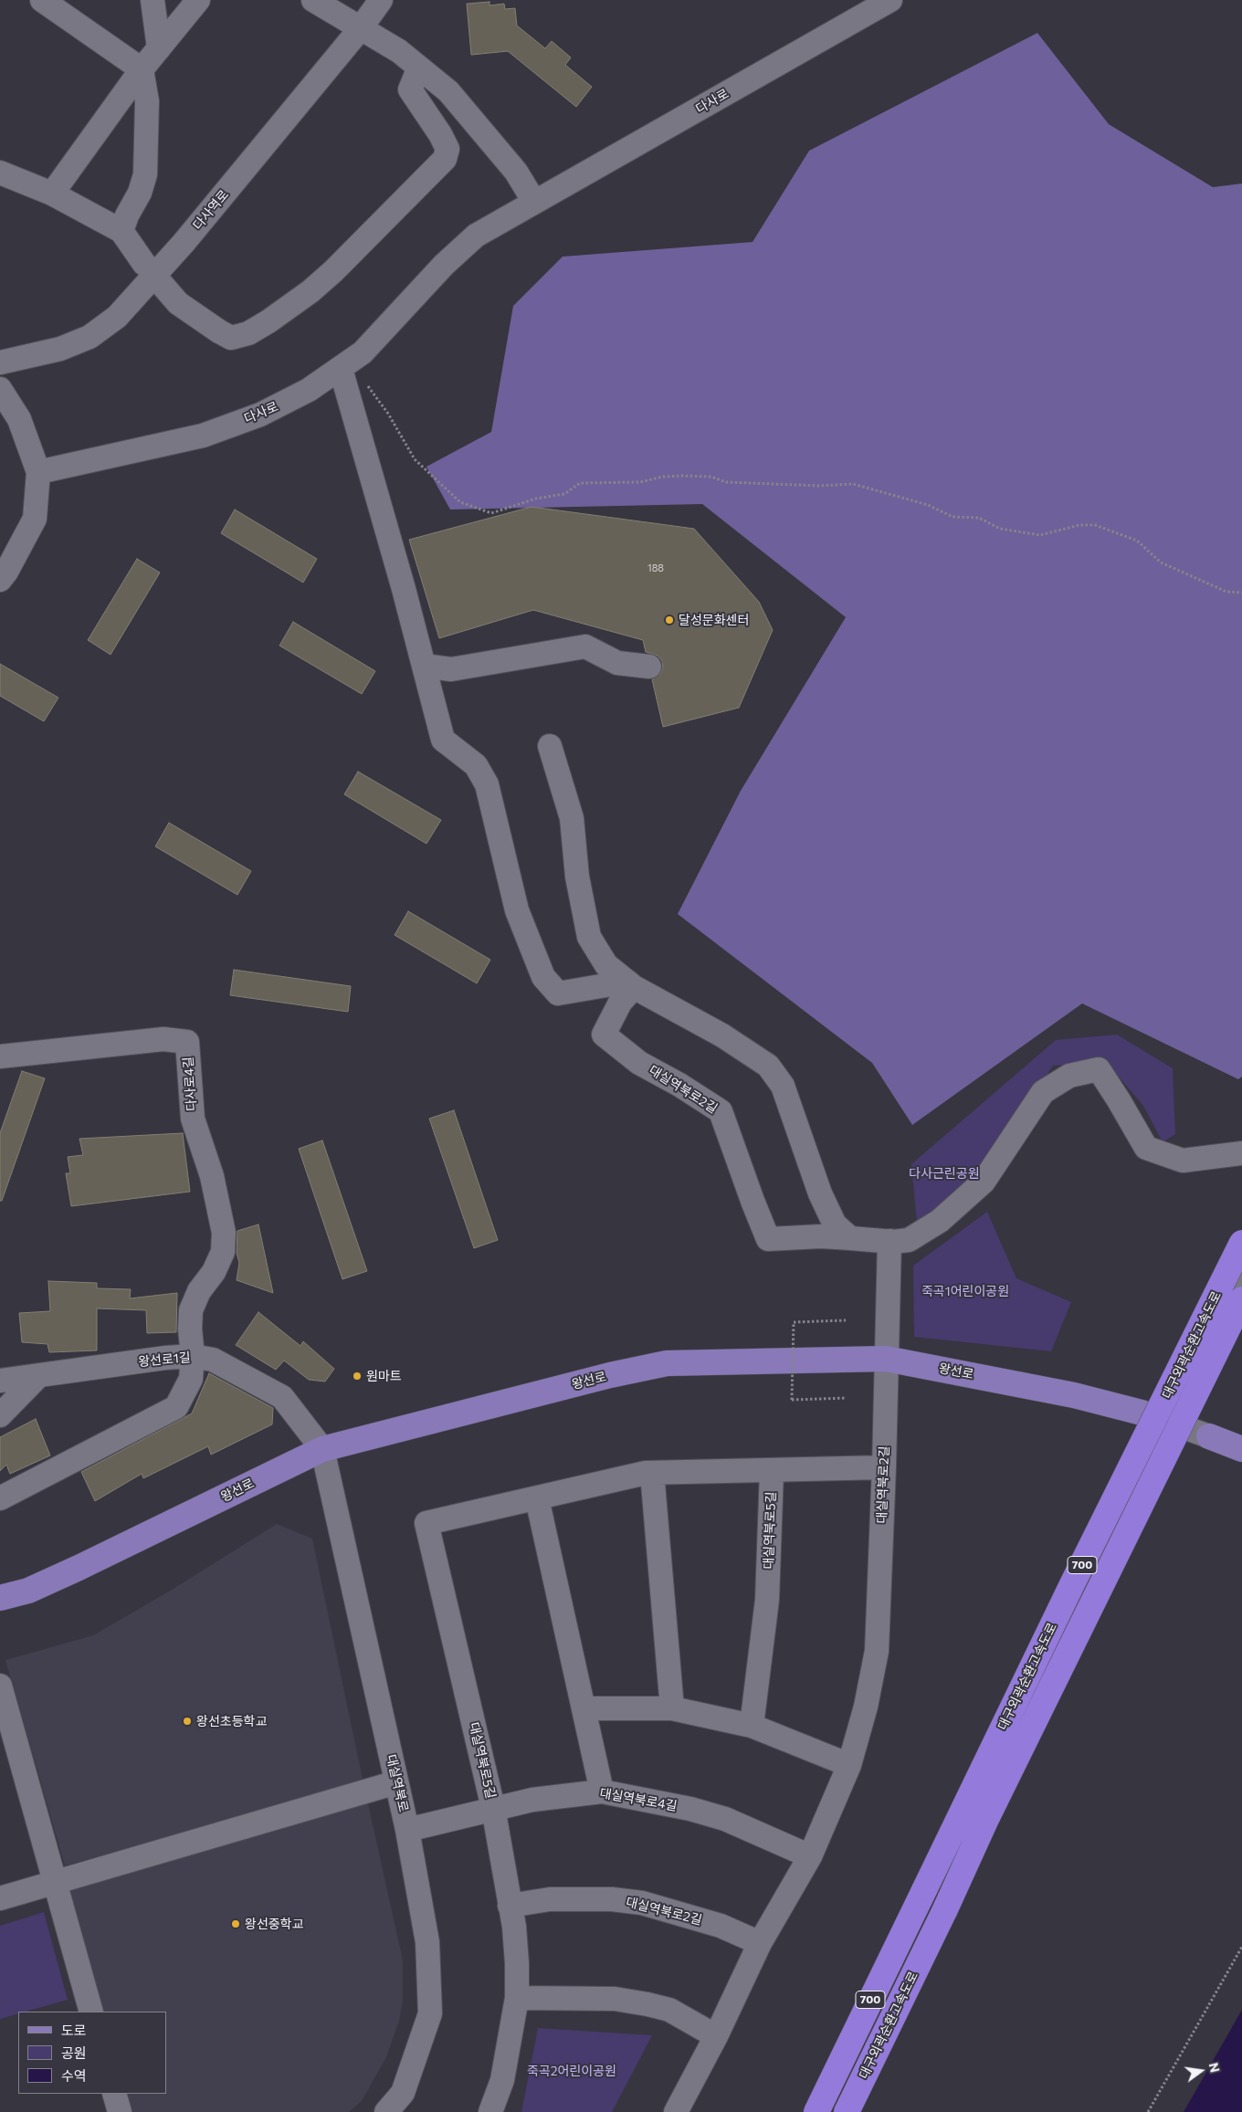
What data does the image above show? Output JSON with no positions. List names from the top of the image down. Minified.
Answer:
{"streets":{"highway":["대구외곽순환고속도로","700"],"main road":["왕선로"],"street":["다사로","다사역로","다사로4길","대실역북로2길","왕선로1길","대실역북로5길","대실역북로","대실역북로4길"]},"crossings":[["다사로4길","왕선로1길"],["대실역북로2길","왕선로"],["대실역북로2길","대실역북로5길"],["대실역북로2길","대실역북로4길"],["왕선로1길","왕선로"],["왕선로1길","대실역북로"],["왕선로","대실역북로"],["대실역북로5길","대실역북로4길"],["대실역북로","대실역북로4길"]],"parks":["다사근린공원","죽곡1어린이공원","죽곡2어린이공원"],"places":["달성문화센터","원마트","왕선초등학교","왕선중학교"],"house_numbers":["188"],"legend":["도로","공원","수역"],"north":"right"}
